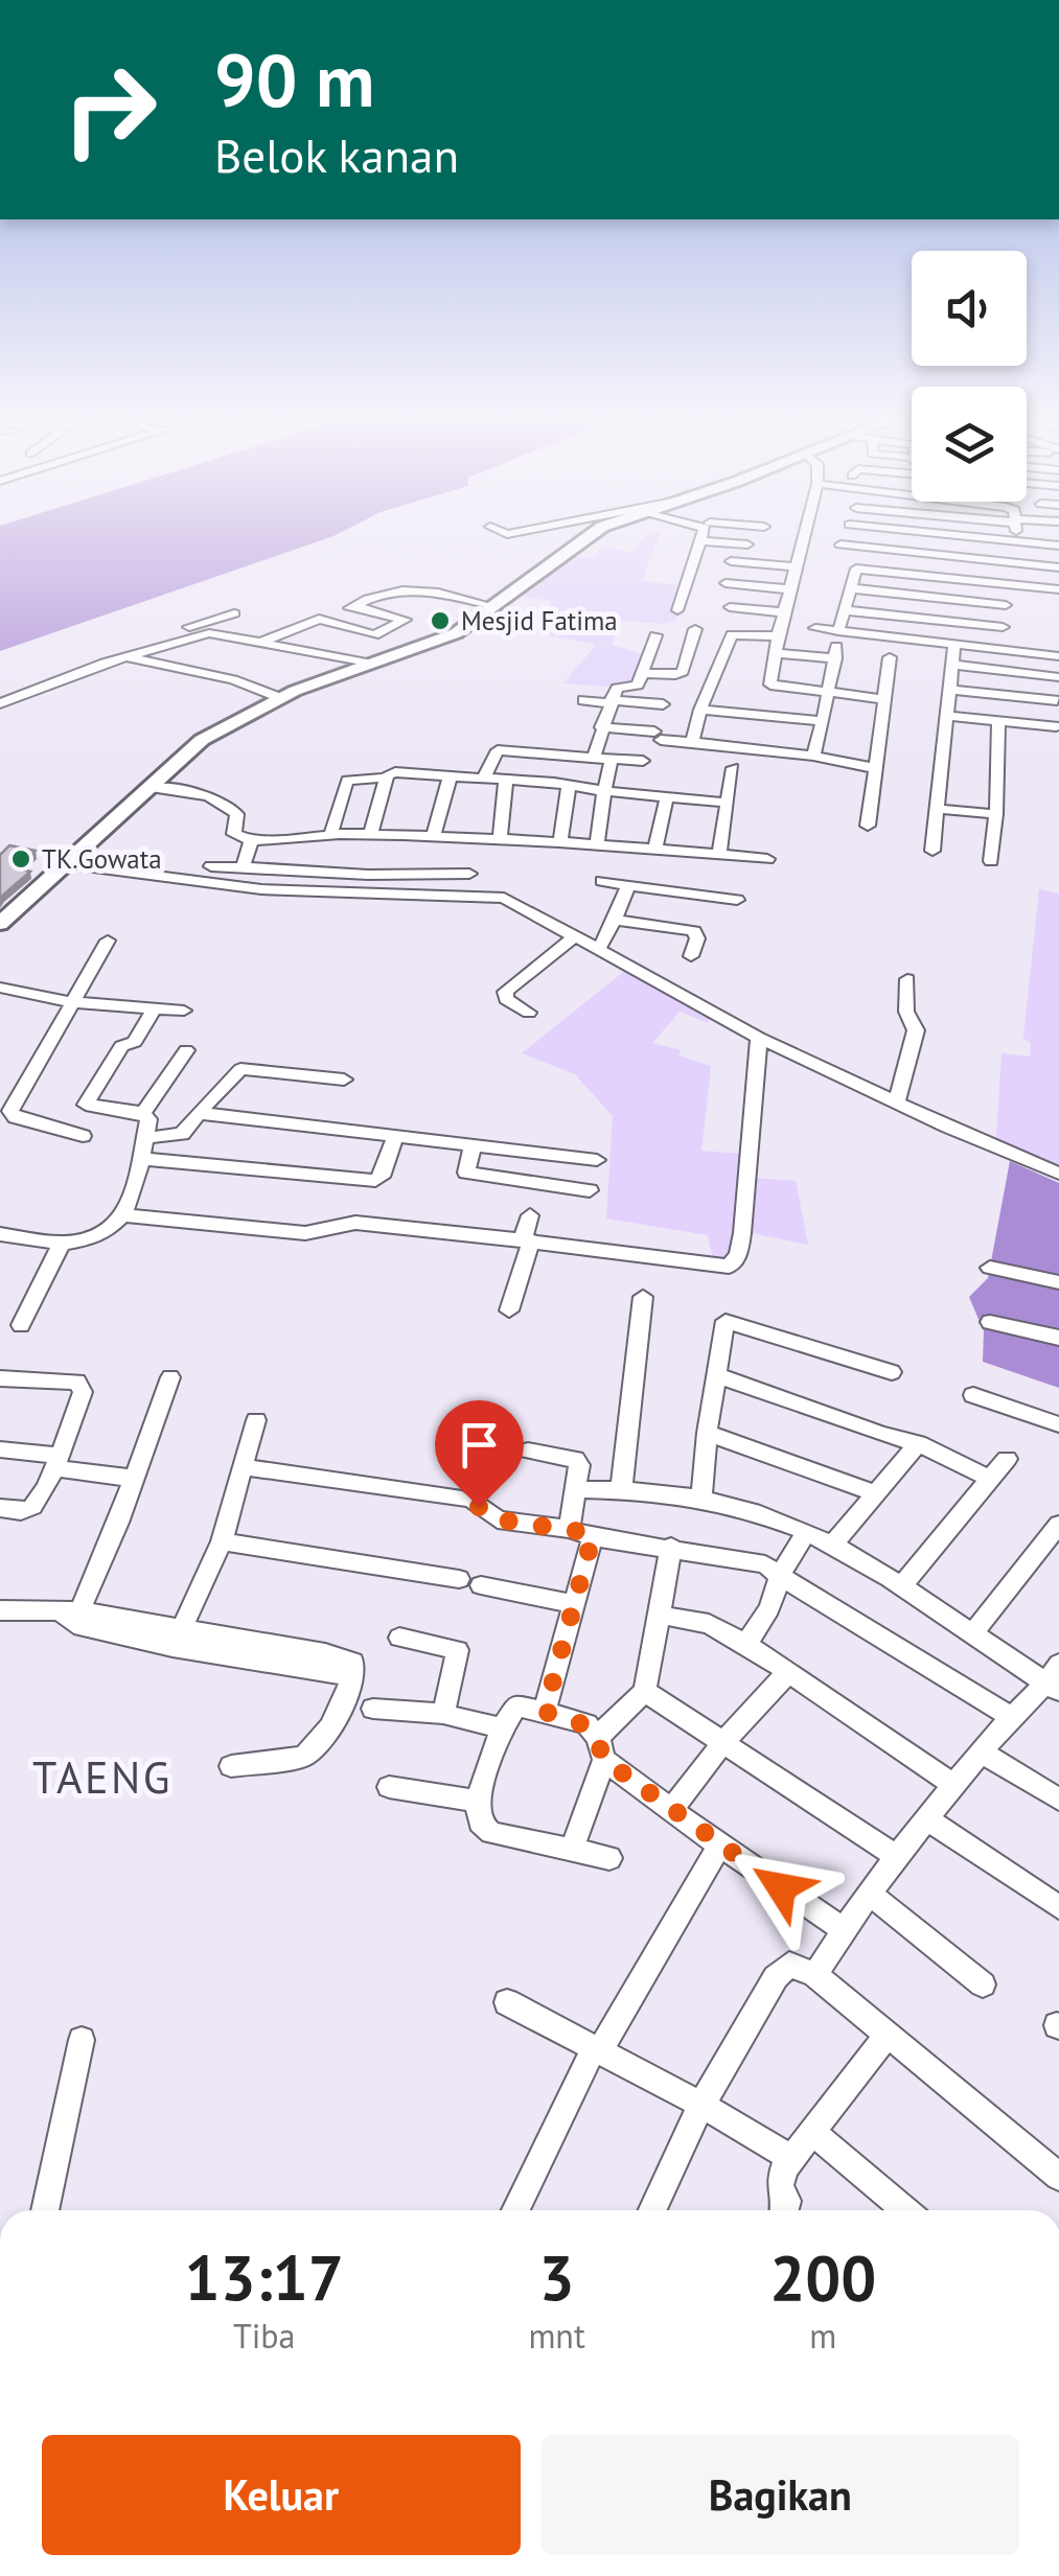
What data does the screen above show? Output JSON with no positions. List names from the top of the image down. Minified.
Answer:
{"districts":["TAENG"],"places":["Mesjid Fatima","TK.Gowata"],"page":{"turn":["90 m","Belok kanan"],"eta":["13:17","Tiba","3","mnt","200","m"],"buttons":["Keluar","Bagikan"]}}
